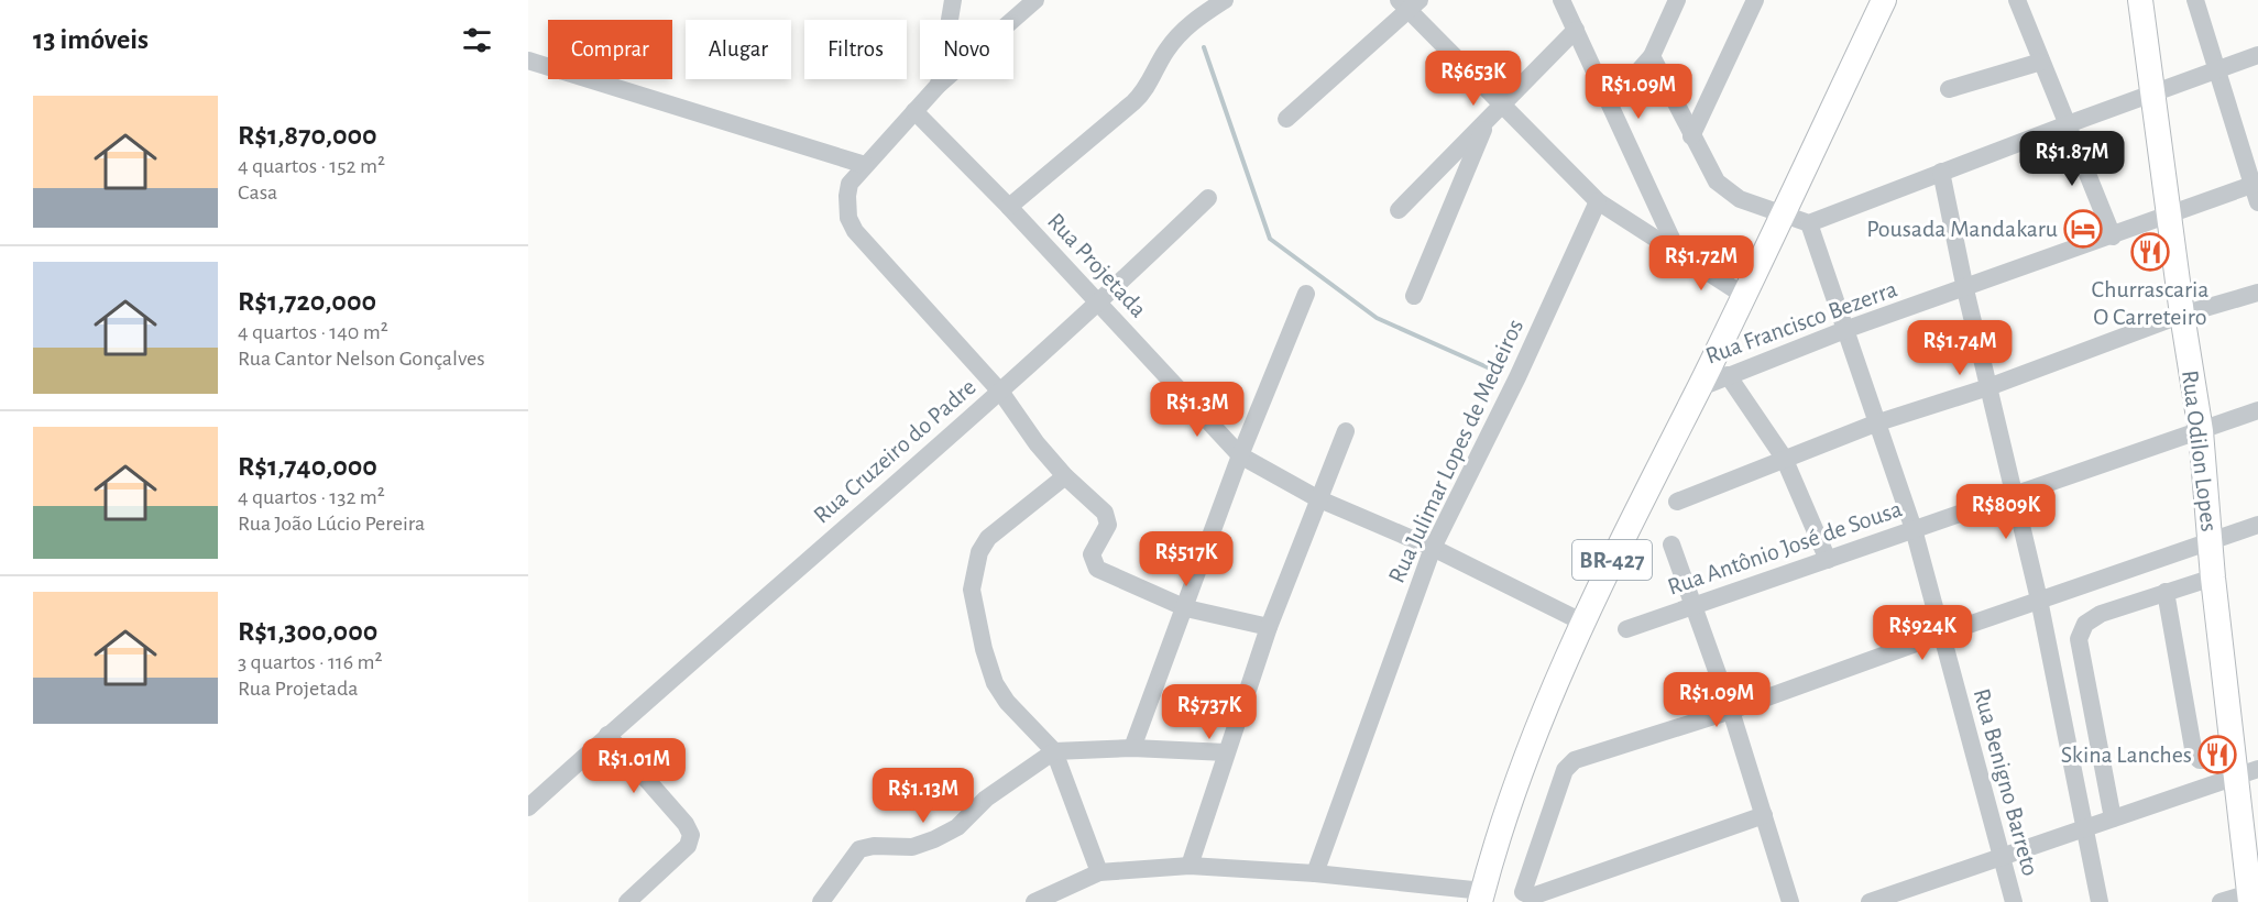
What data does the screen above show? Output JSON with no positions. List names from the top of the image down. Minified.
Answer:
{"streets":{"highway":["Rua Odilon Lopes","BR-427"],"street":["Rua Projetada","Rua Francisco Bezerra","Rua Cruzeiro do Padre","Rua Julimar Lopes de Medeiros","Rua Antônio José de Sousa","Rua Benigno Barreto"]},"crossings":[["Rua Projetada","Rua Cruzeiro do Padre"],["Rua Projetada","Rua Julimar Lopes de Medeiros"],["Rua Projetada","BR-427"],["Rua Francisco Bezerra","Rua Odilon Lopes"],["Rua Francisco Bezerra","BR-427"],["Rua Francisco Bezerra","Rua Benigno Barreto"],["Rua Odilon Lopes","Rua Antônio José de Sousa"],["Rua Antônio José de Sousa","Rua Benigno Barreto"]],"places":{"hotel":["Pousada Mandakaru"],"restaurant":["Churrascaria O Carreteiro","Skina Lanches"]},"page":{"heading":"13 imóveis","chip":["Comprar","Alugar","Filtros","Novo"],"price":["R$653K","R$1.09M","R$1.87M","R$1.72M","R$1.74M","R$1.3M","R$809K","R$517K","R$924K","R$1.09M","R$737K","R$1.01M","R$1.13M"],"list":[{"name":"R$1,870,000","note":"4 quartos · 152 m² · Casa"},{"name":"R$1,720,000","note":"4 quartos · 140 m² · Rua Cantor Nelson Gonçalves"},{"name":"R$1,740,000","note":"4 quartos · 132 m² · Rua João Lúcio Pereira"},{"name":"R$1,300,000","note":"3 quartos · 116 m² · Rua Projetada"}]}}
